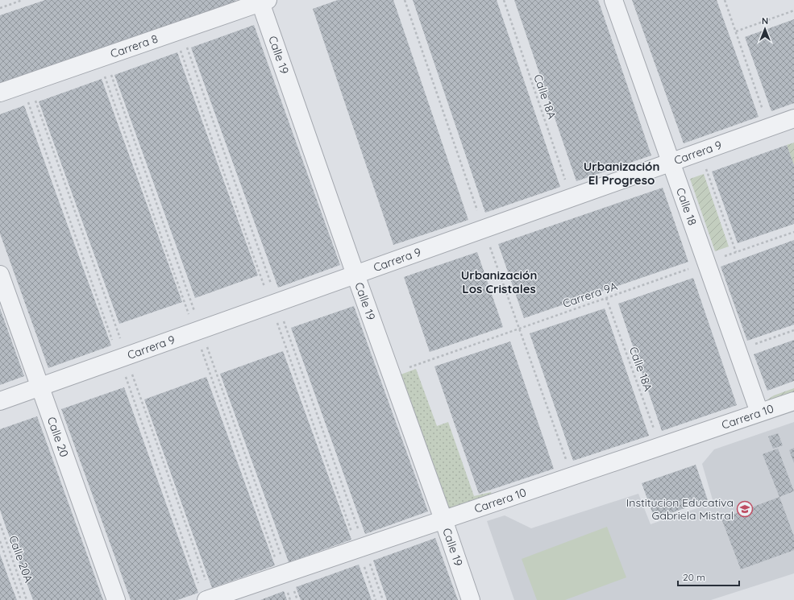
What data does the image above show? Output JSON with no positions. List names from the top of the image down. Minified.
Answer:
{"streets":{"street":["Carrera 8","Calle 19","Carrera 9","Calle 18","Carrera 10","Calle 20"],"path":["Calle 18A","Carrera 9A","Calle 20A"]},"crossings":[["Carrera 8","Calle 19"],["Calle 19","Carrera 9"],["Calle 19","Carrera 9A"],["Calle 19","Carrera 10"],["Calle 18A","Carrera 9"],["Calle 18A","Carrera 9A"],["Calle 18A","Carrera 10"],["Carrera 9","Calle 18"],["Carrera 9","Calle 20"],["Calle 18","Carrera 9A"],["Calle 18","Carrera 10"]],"districts":["Urbanización El Progreso","Urbanización Los Cristales"],"places":{"school or university":["Institucion Educativa Gabriela Mistral"]},"scale_bar":"20 m","north":"top"}
